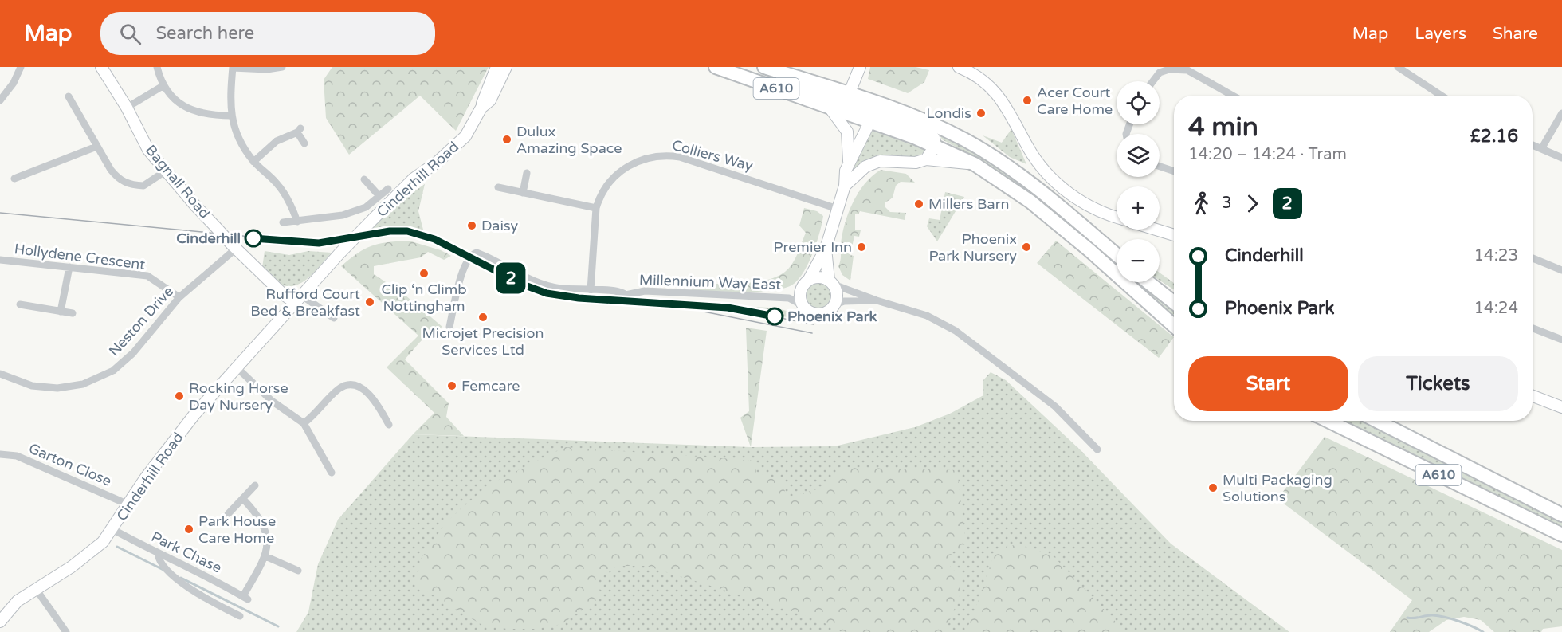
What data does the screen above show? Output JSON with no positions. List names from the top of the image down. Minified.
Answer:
{"streets":{"highway":["A610"],"street":["Colliers Way","Cinderhill Road","Bagnall Road","Hollydene Crescent","Millennium Way East","Neston Drive","Garton Close","Park Chase"]},"crossings":[["Colliers Way","Millennium Way East"],["Cinderhill Road","Bagnall Road"],["Cinderhill Road","Garton Close"],["Cinderhill Road","Park Chase"],["Bagnall Road","Neston Drive"],["Hollydene Crescent","Neston Drive"]],"places":["Acer Court Care Home","Londis","Dulux Amazing Space","Millers Barn","Daisy","Cinderhill","Premier Inn","Phoenix Park Nursery","Clip ‘n Climb Nottingham","Rufford Court Bed & Breakfast","Phoenix Park","Microjet Precision Services Ltd","Femcare","Rocking Horse Day Nursery","Multi Packaging Solutions","Park House Care Home"],"lines":["tram line 2"],"page":{"header":"Map","search":"Search here","nav":["Map","Layers","Share"],"on_map":"2","map_buttons":["+","−"],"heading":["4 min","14:20 – 14:24 · Tram","£2.16"],"legs":["3","2"],"list":[{"name":"Cinderhill","value":"14:23"},{"name":"Phoenix Park","value":"14:24"}],"buttons":["Start","Tickets"]}}
